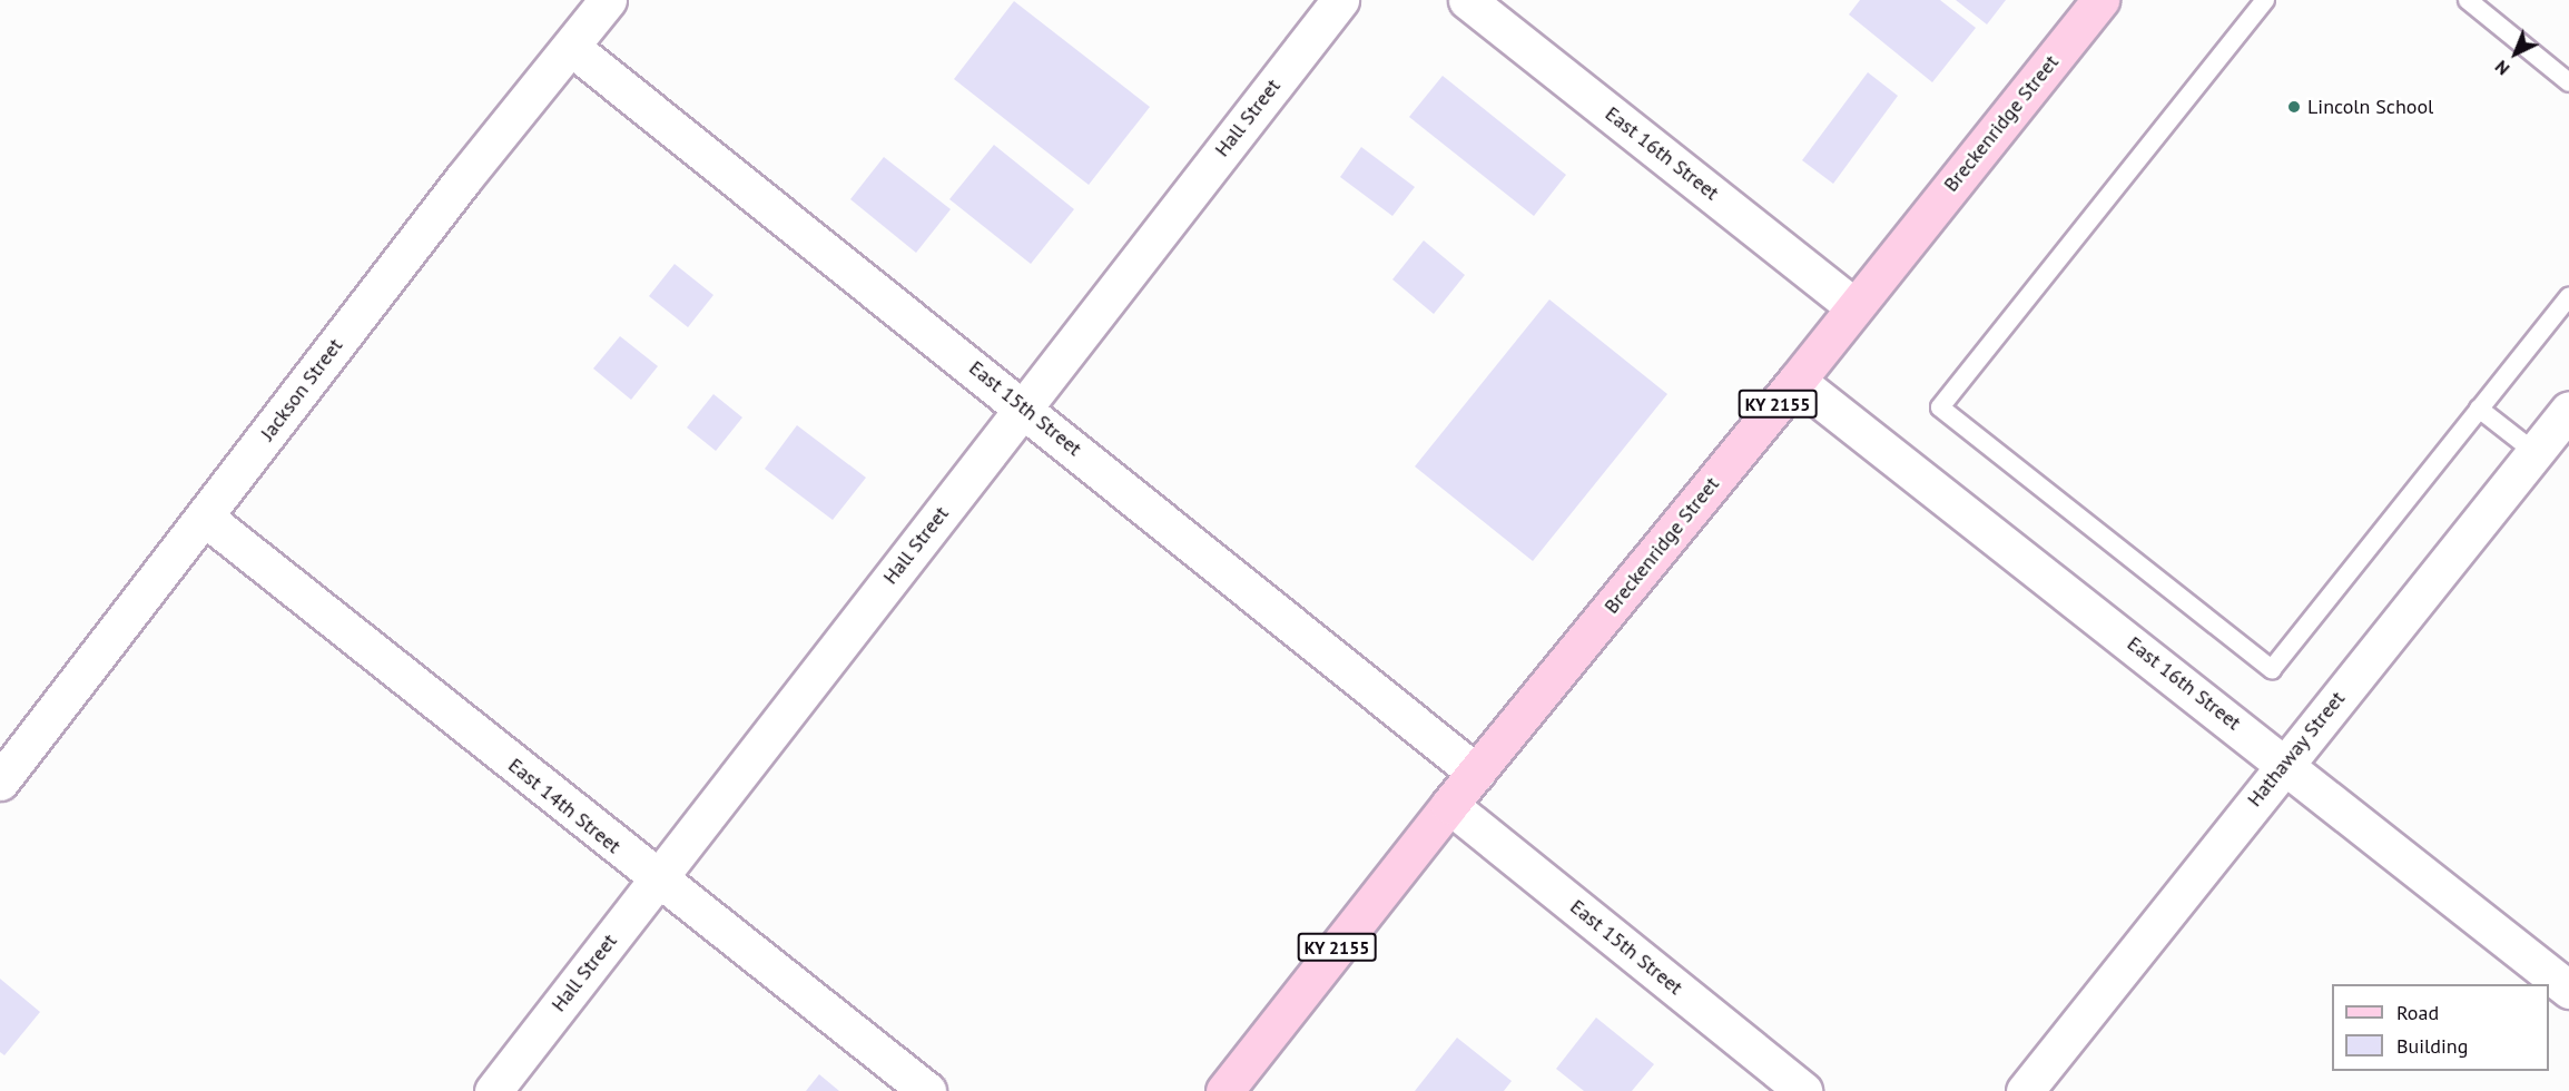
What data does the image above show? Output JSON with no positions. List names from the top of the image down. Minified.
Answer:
{"streets":{"main road":["Breckenridge Street","KY 2155"],"street":["Hall Street","East 16th Street","Jackson Street","East 15th Street","Hathaway Street","East 14th Street"]},"crossings":[["Hall Street","East 15th Street"],["Hall Street","East 14th Street"],["Breckenridge Street","East 16th Street"],["Breckenridge Street","East 15th Street"],["East 16th Street","Hathaway Street"],["Jackson Street","East 15th Street"],["Jackson Street","East 14th Street"]],"places":["Lincoln School"],"legend":["Road","Building"],"north":"bottom left"}
